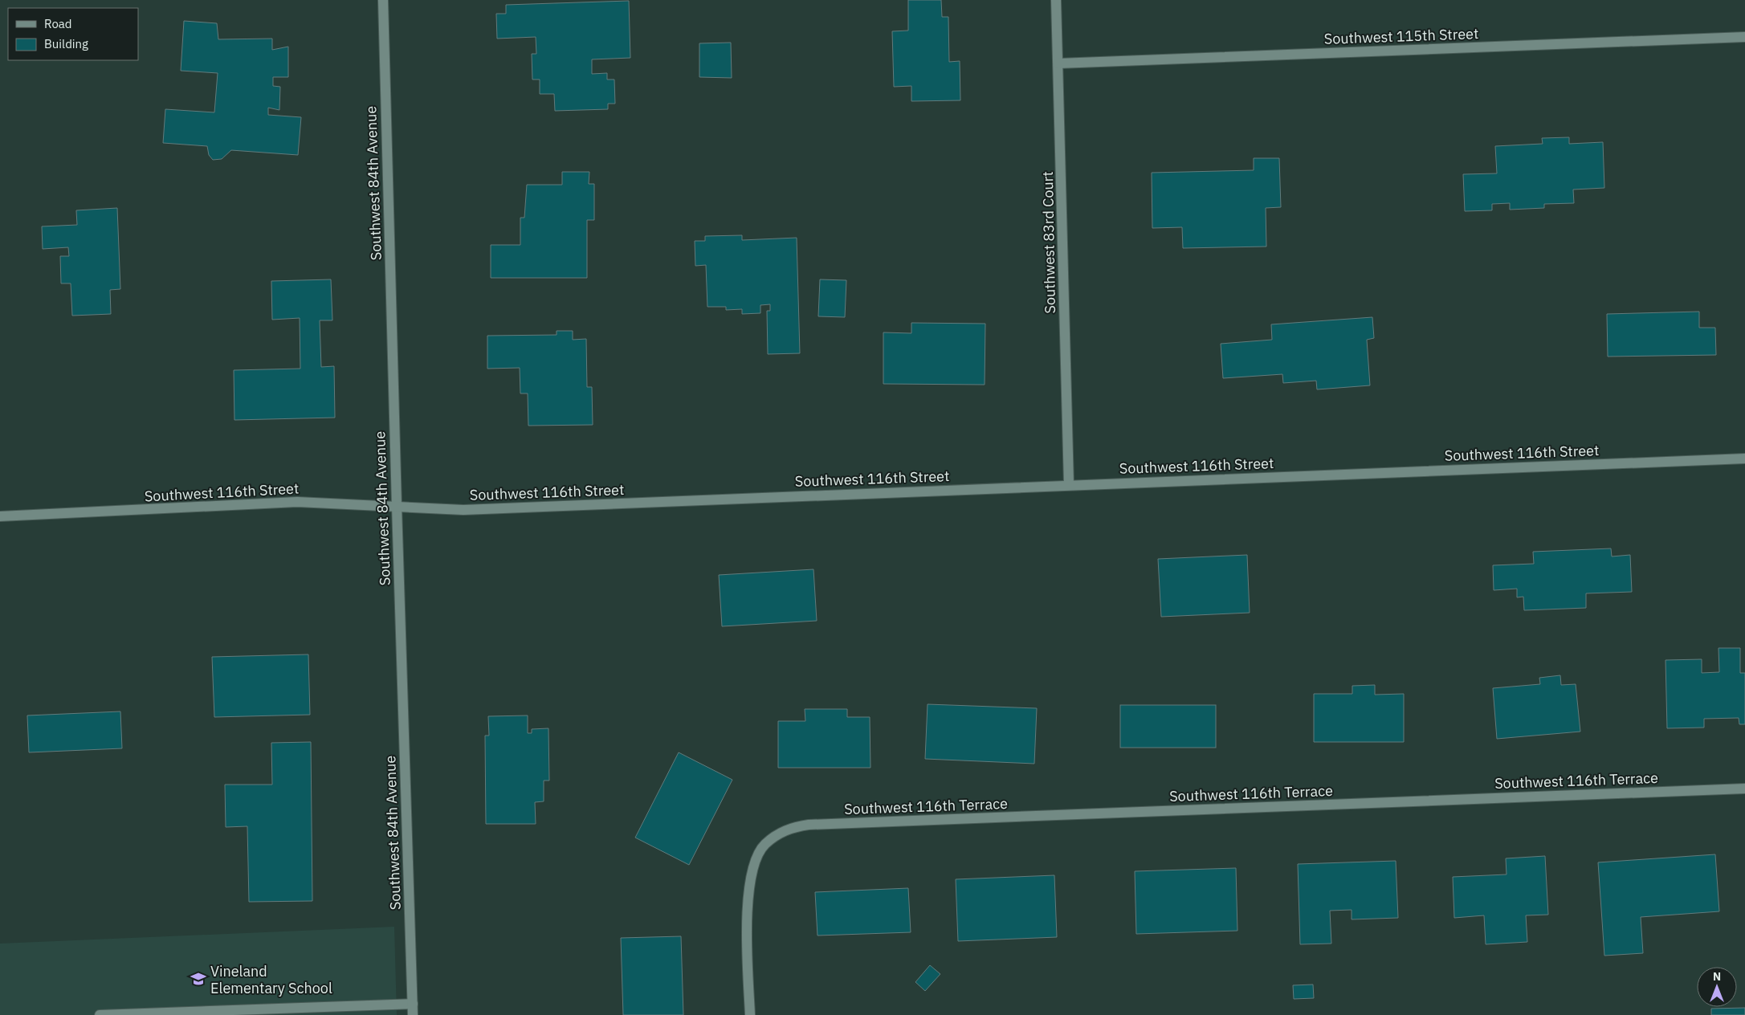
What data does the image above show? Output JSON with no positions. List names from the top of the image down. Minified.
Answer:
{"streets":{"street":["Southwest 115th Street","Southwest 84th Avenue","Southwest 83rd Court","Southwest 116th Street","Southwest 116th Terrace"]},"crossings":[["Southwest 115th Street","Southwest 83rd Court"],["Southwest 84th Avenue","Southwest 116th Street"],["Southwest 83rd Court","Southwest 116th Street"]],"places":{"school or university":["Vineland Elementary School"]},"legend":["Road","Building"],"north":"top"}
